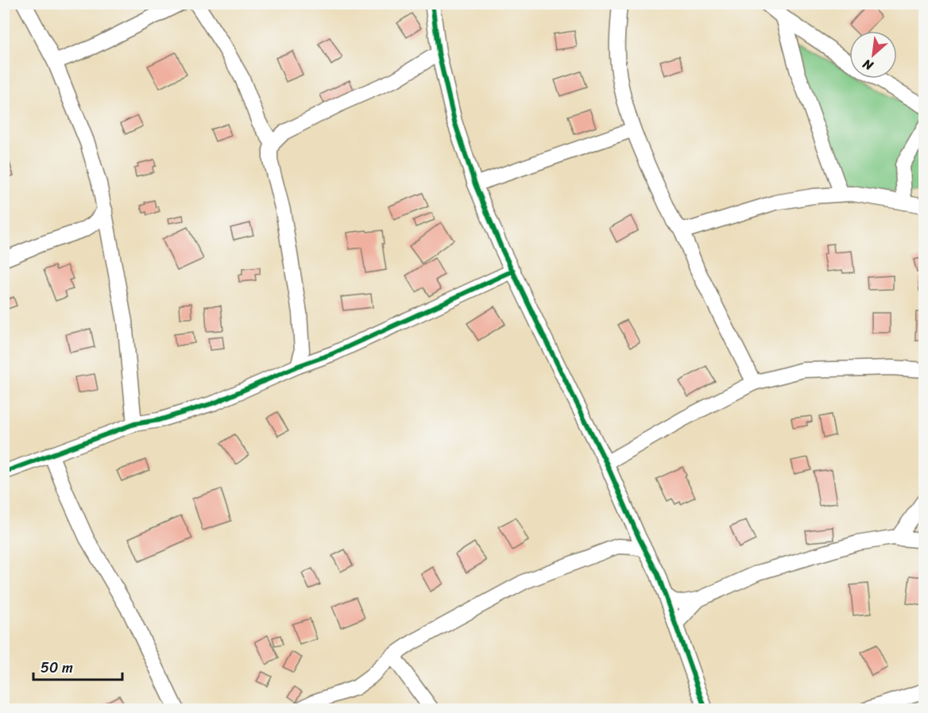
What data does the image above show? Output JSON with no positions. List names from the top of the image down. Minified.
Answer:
{"scale_bar":"50 m","north":"bottom left"}
